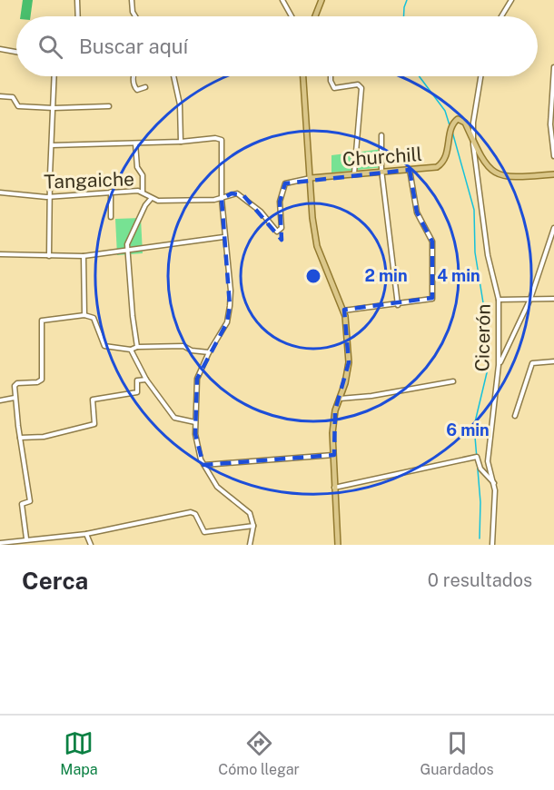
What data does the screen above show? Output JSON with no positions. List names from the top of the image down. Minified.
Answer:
{"streets":{"main road":["Churchill"],"street":["Tangaiche","Cicerón"]},"crossings":[["Churchill","Tangaiche"],["Churchill","Cicerón"]],"page":{"search":"Buscar aquí","heading":["Cerca","0 resultados"],"nav":["Mapa","Cómo llegar","Guardados"]},"rings":["2 min","4 min","6 min"]}
